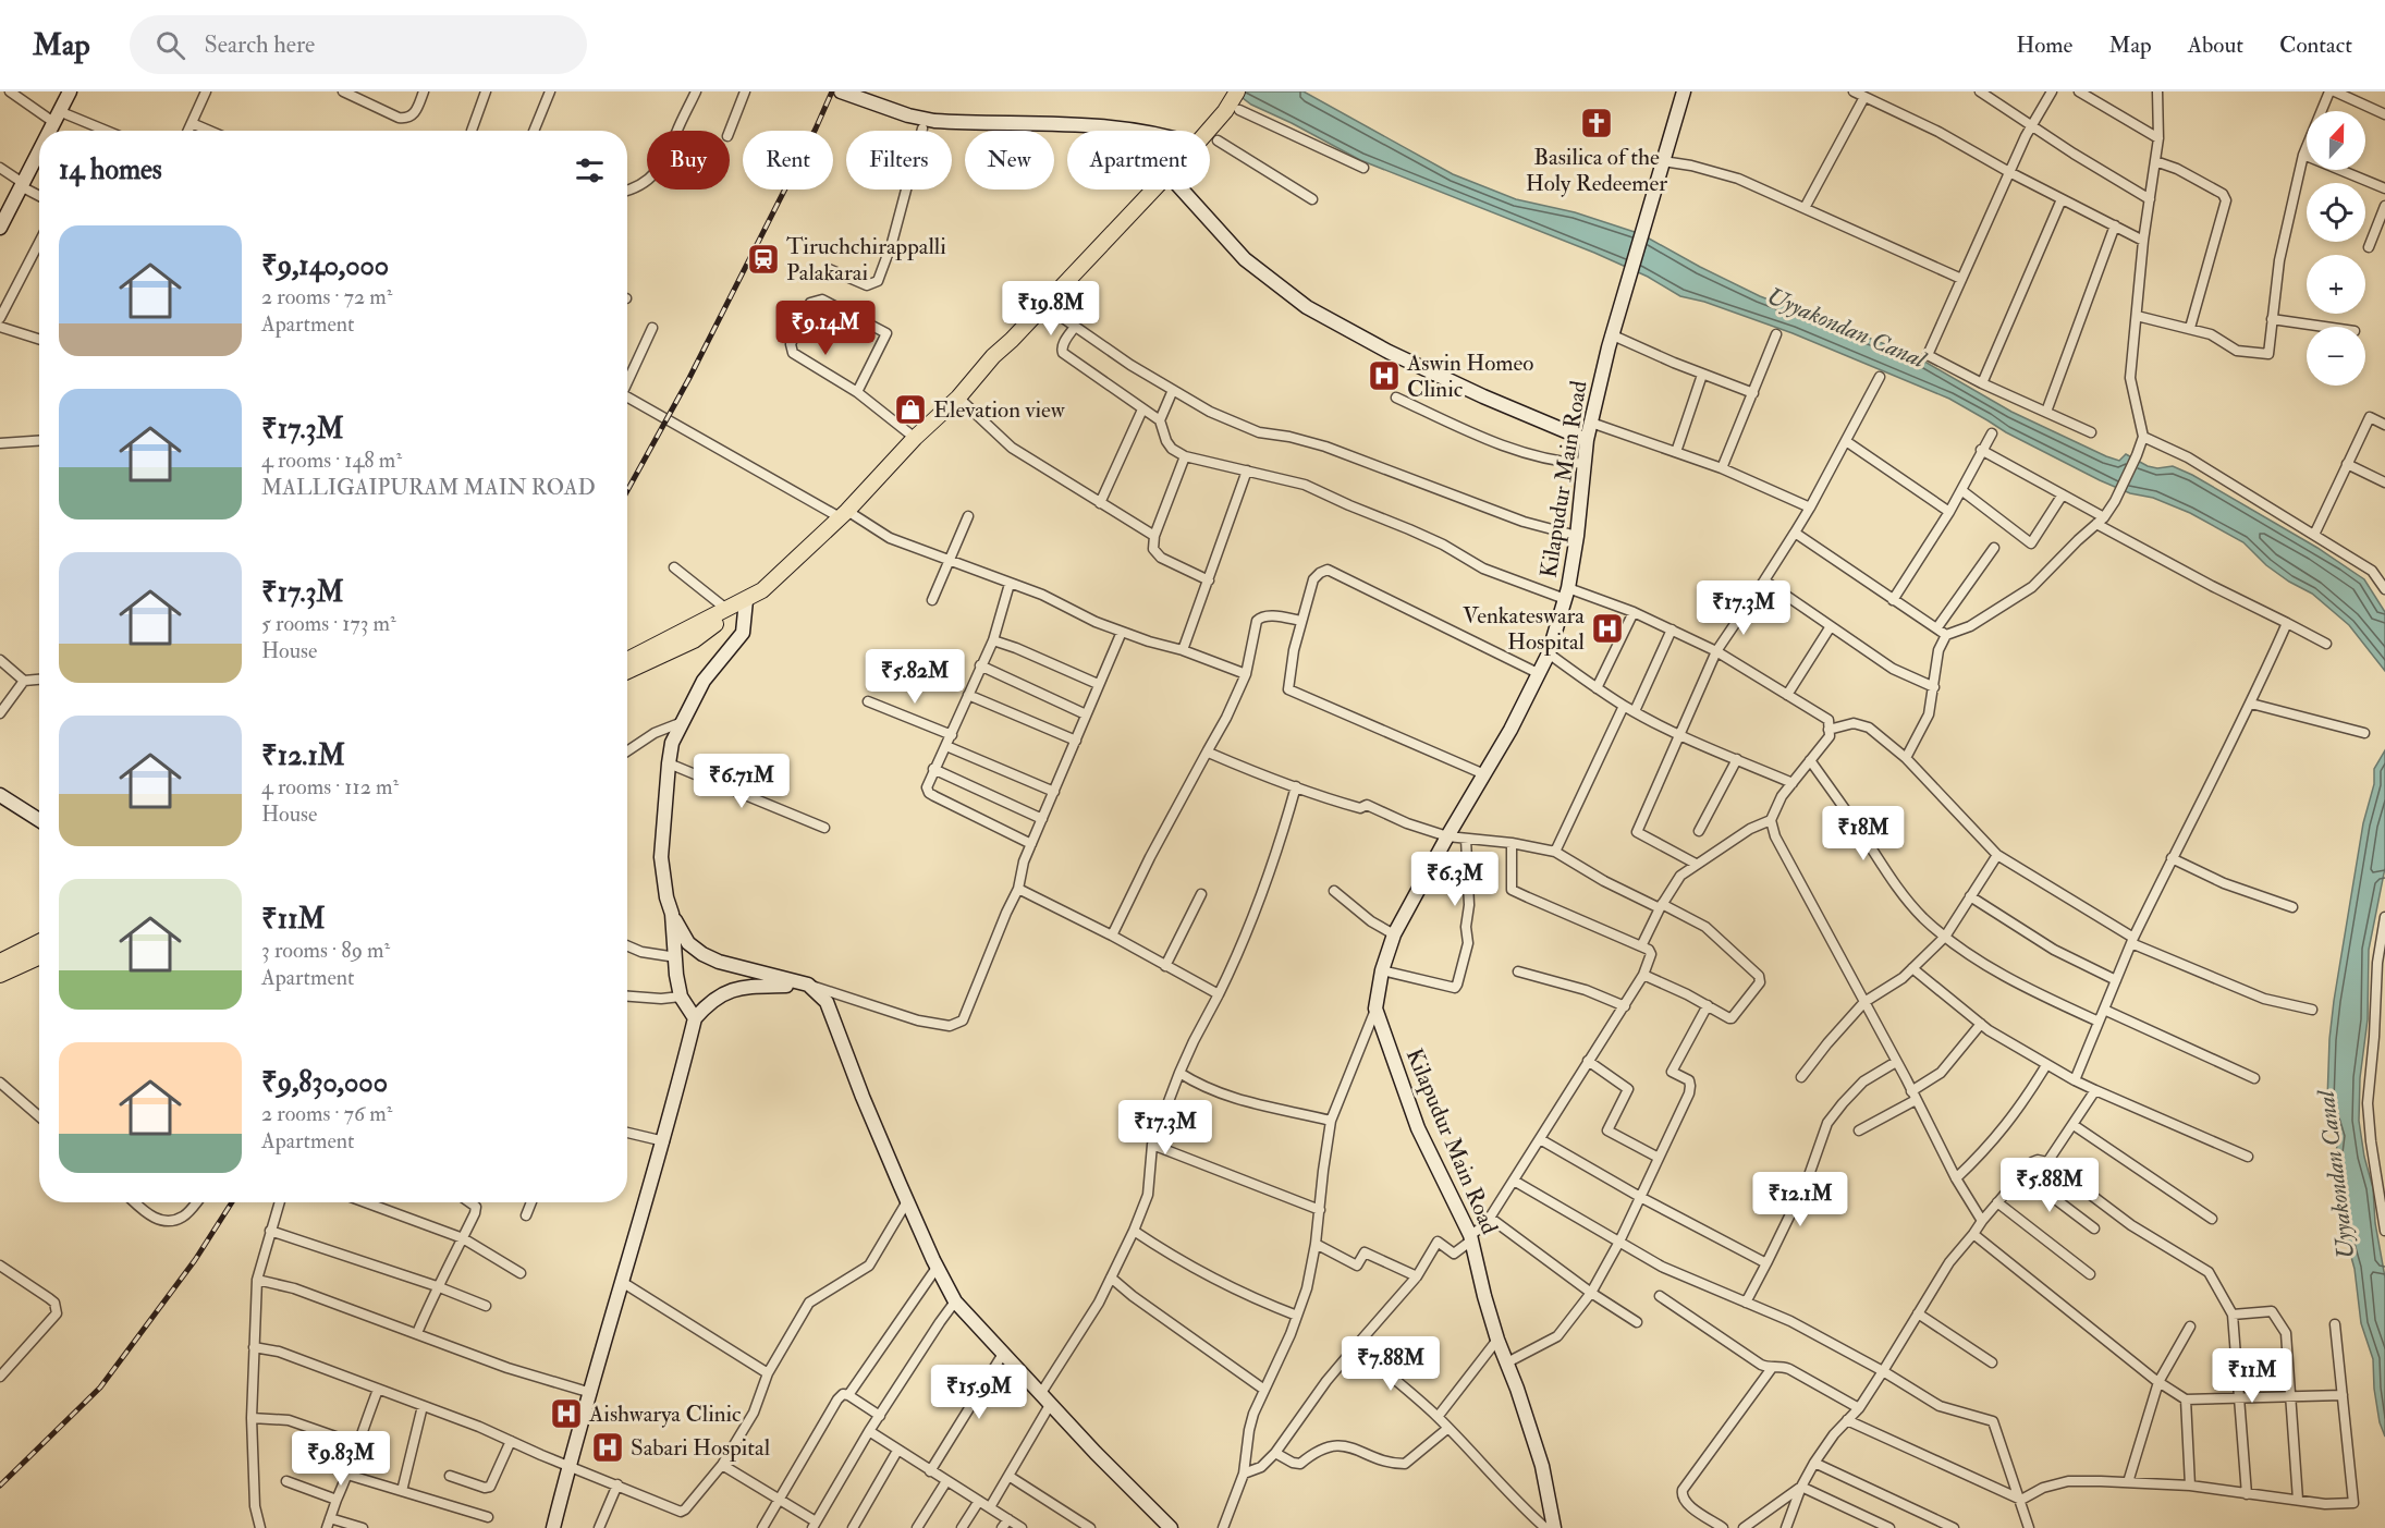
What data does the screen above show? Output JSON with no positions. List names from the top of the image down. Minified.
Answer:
{"streets":{"street":["Kilapudur Main Road"]},"water":["Uyyakondan Canal"],"places":{"church":["Basilica of the Holy Redeemer"],"station":["Tiruchchirappalli Palakarai"],"hospital":["Aswin Homeo Clinic","Venkateswara Hospital","Aishwarya Clinic","Sabari Hospital"],"shop":["Elevation view"]},"north":"top","page":{"header":"Map","search":"Search here","nav":["Home","Map","About","Contact"],"map_buttons":["+","−"],"chip":["Buy","Rent","Filters","New","Apartment"],"heading":"14 homes","list":[{"name":"₹9,140,000","note":"2 rooms · 72 m² · Apartment"},{"name":"₹17.3M","note":"4 rooms · 148 m² · MALLIGAIPURAM MAIN ROAD"},{"name":"₹17.3M","note":"5 rooms · 173 m² · House"},{"name":"₹12.1M","note":"4 rooms · 112 m² · House"},{"name":"₹11M","note":"3 rooms · 89 m² · Apartment"},{"name":"₹9,830,000","note":"2 rooms · 76 m² · Apartment"}],"price":["₹19.8M","₹9.14M","₹17.3M","₹5.82M","₹6.71M","₹18M","₹6.3M","₹17.3M","₹5.88M","₹12.1M","₹7.88M","₹11M","₹15.9M","₹9.83M"]}}
